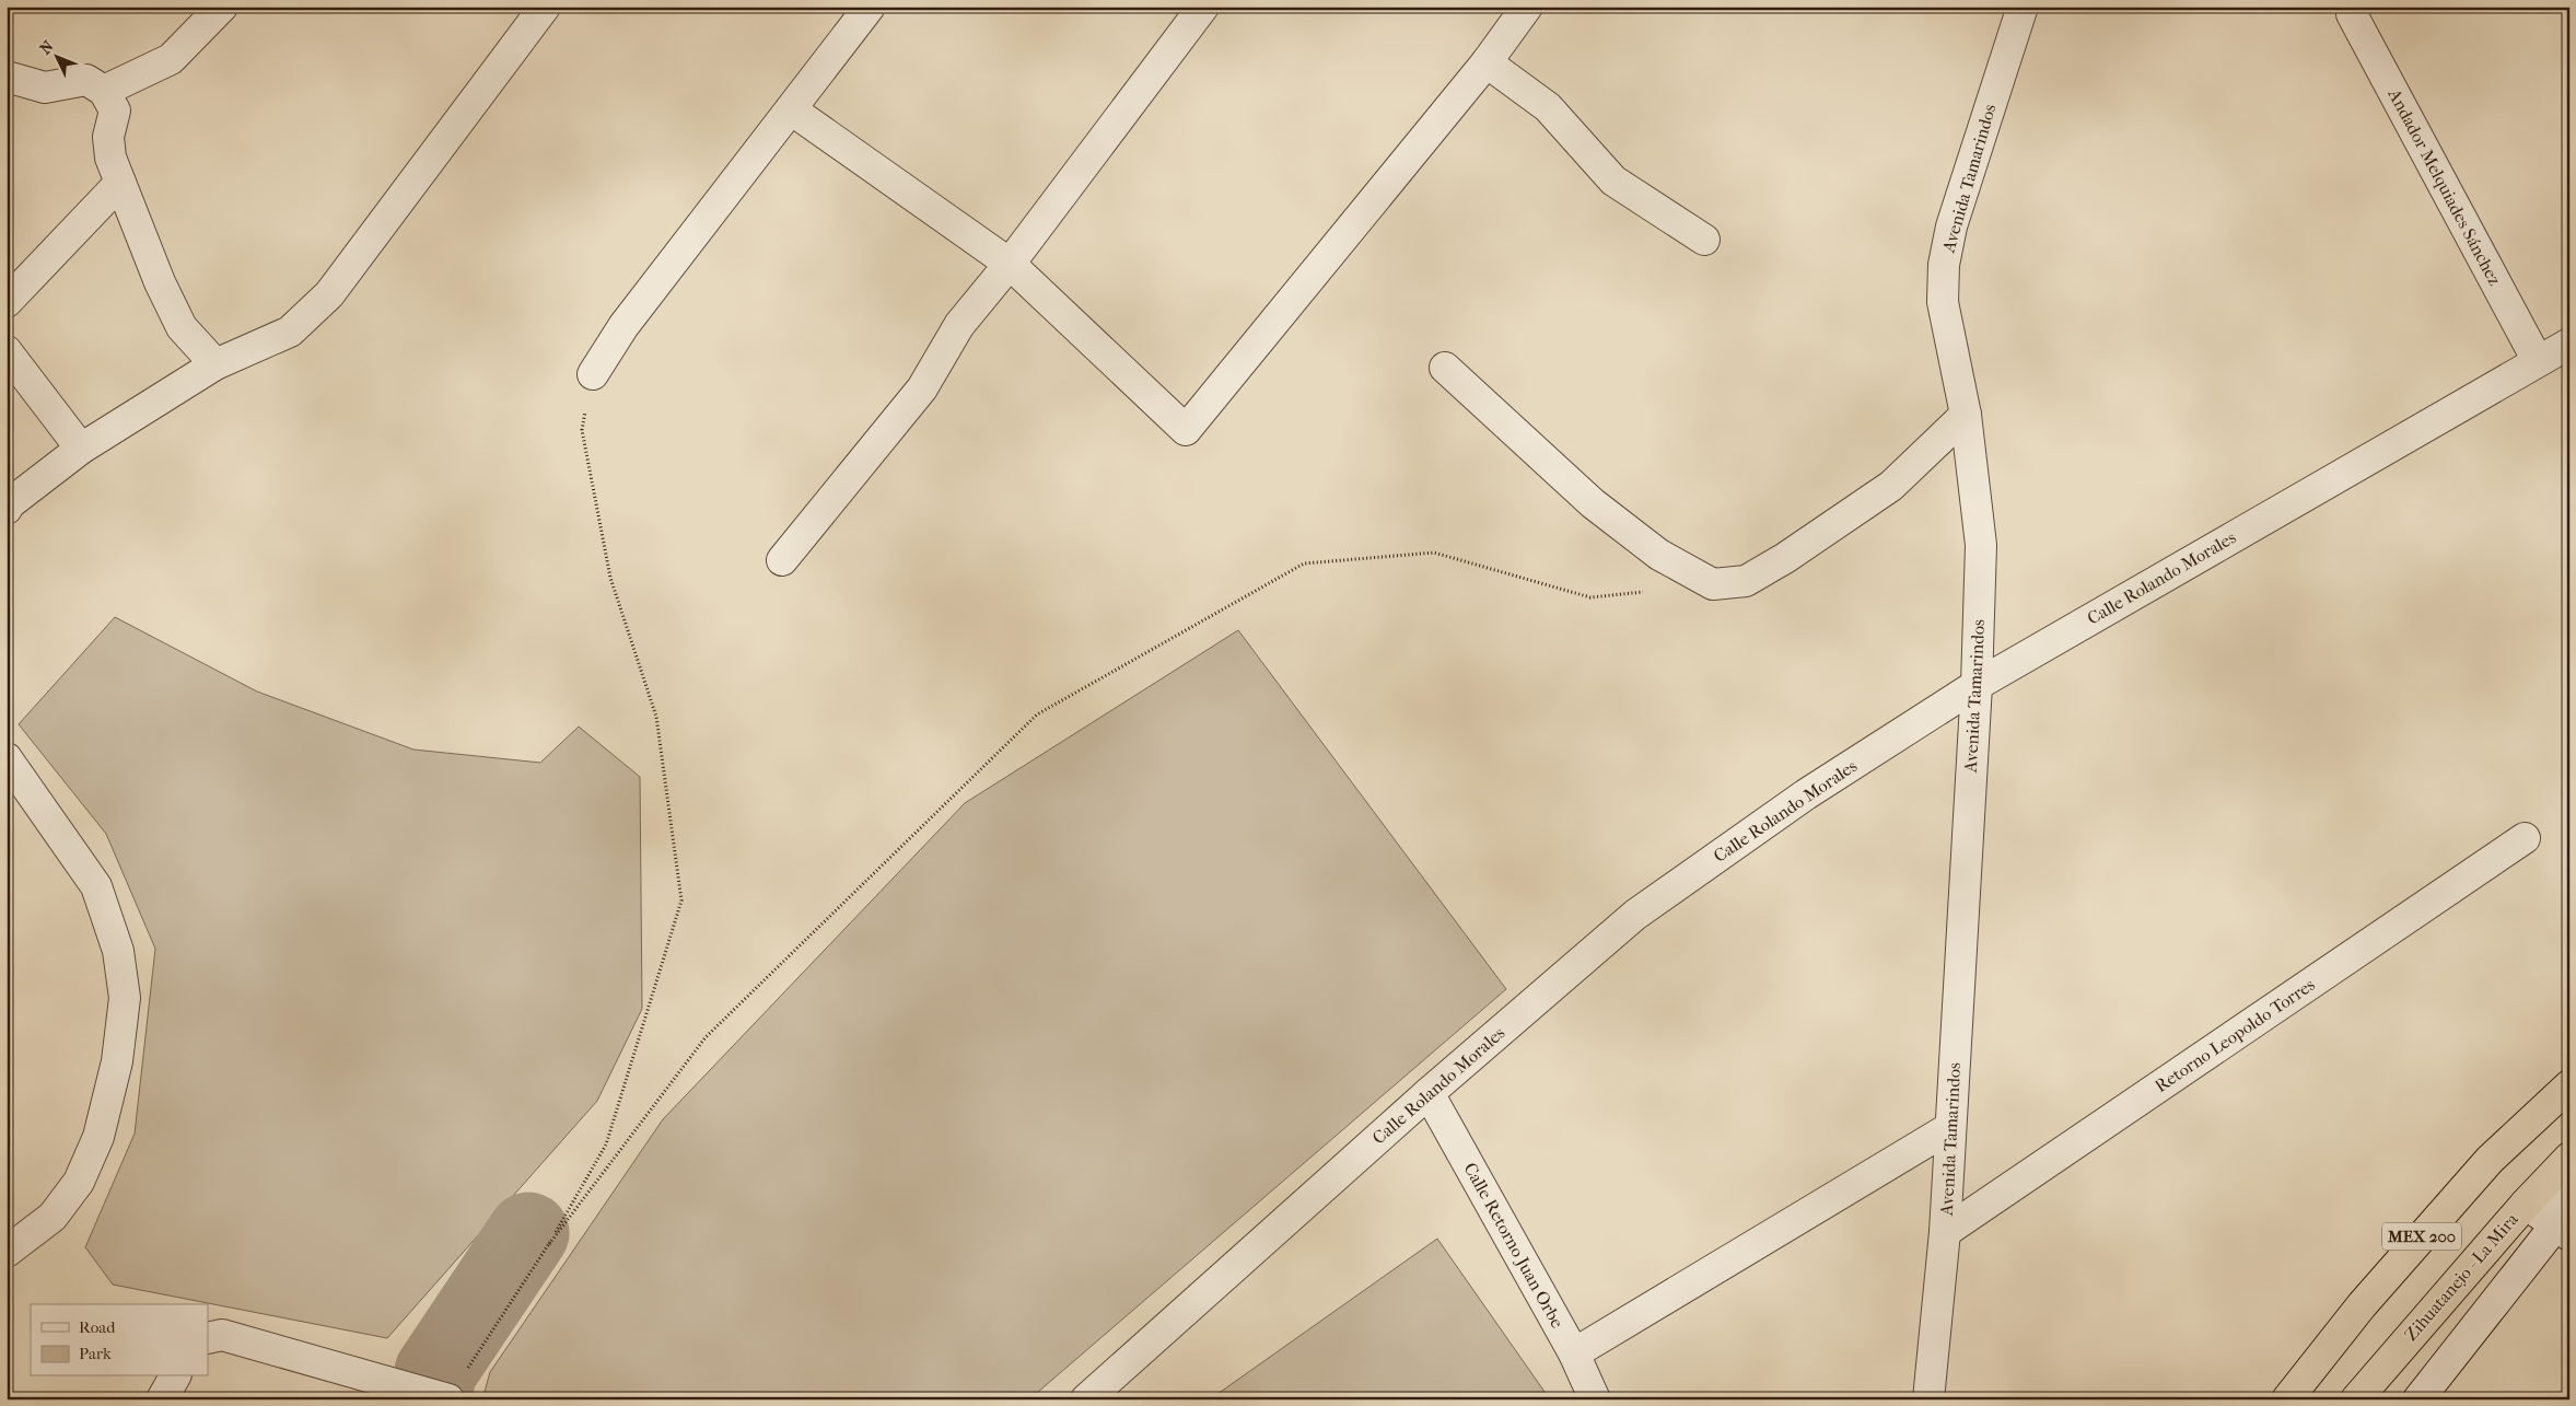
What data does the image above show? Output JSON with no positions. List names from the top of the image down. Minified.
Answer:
{"streets":{"highway":["MEX 200","Zihuatanejo - La Mira"],"street":["Avenida Tamarindos","Andador Melquiades Sánchez","Calle Rolando Morales","Retorno Leopoldo Torres","Calle Retorno Juan Orbe"]},"crossings":[["Avenida Tamarindos","Calle Rolando Morales"],["Avenida Tamarindos","Retorno Leopoldo Torres"],["Andador Melquiades Sánchez","Calle Rolando Morales"],["Calle Rolando Morales","Calle Retorno Juan Orbe"]],"legend":["Road","Park"],"north":"top left"}
